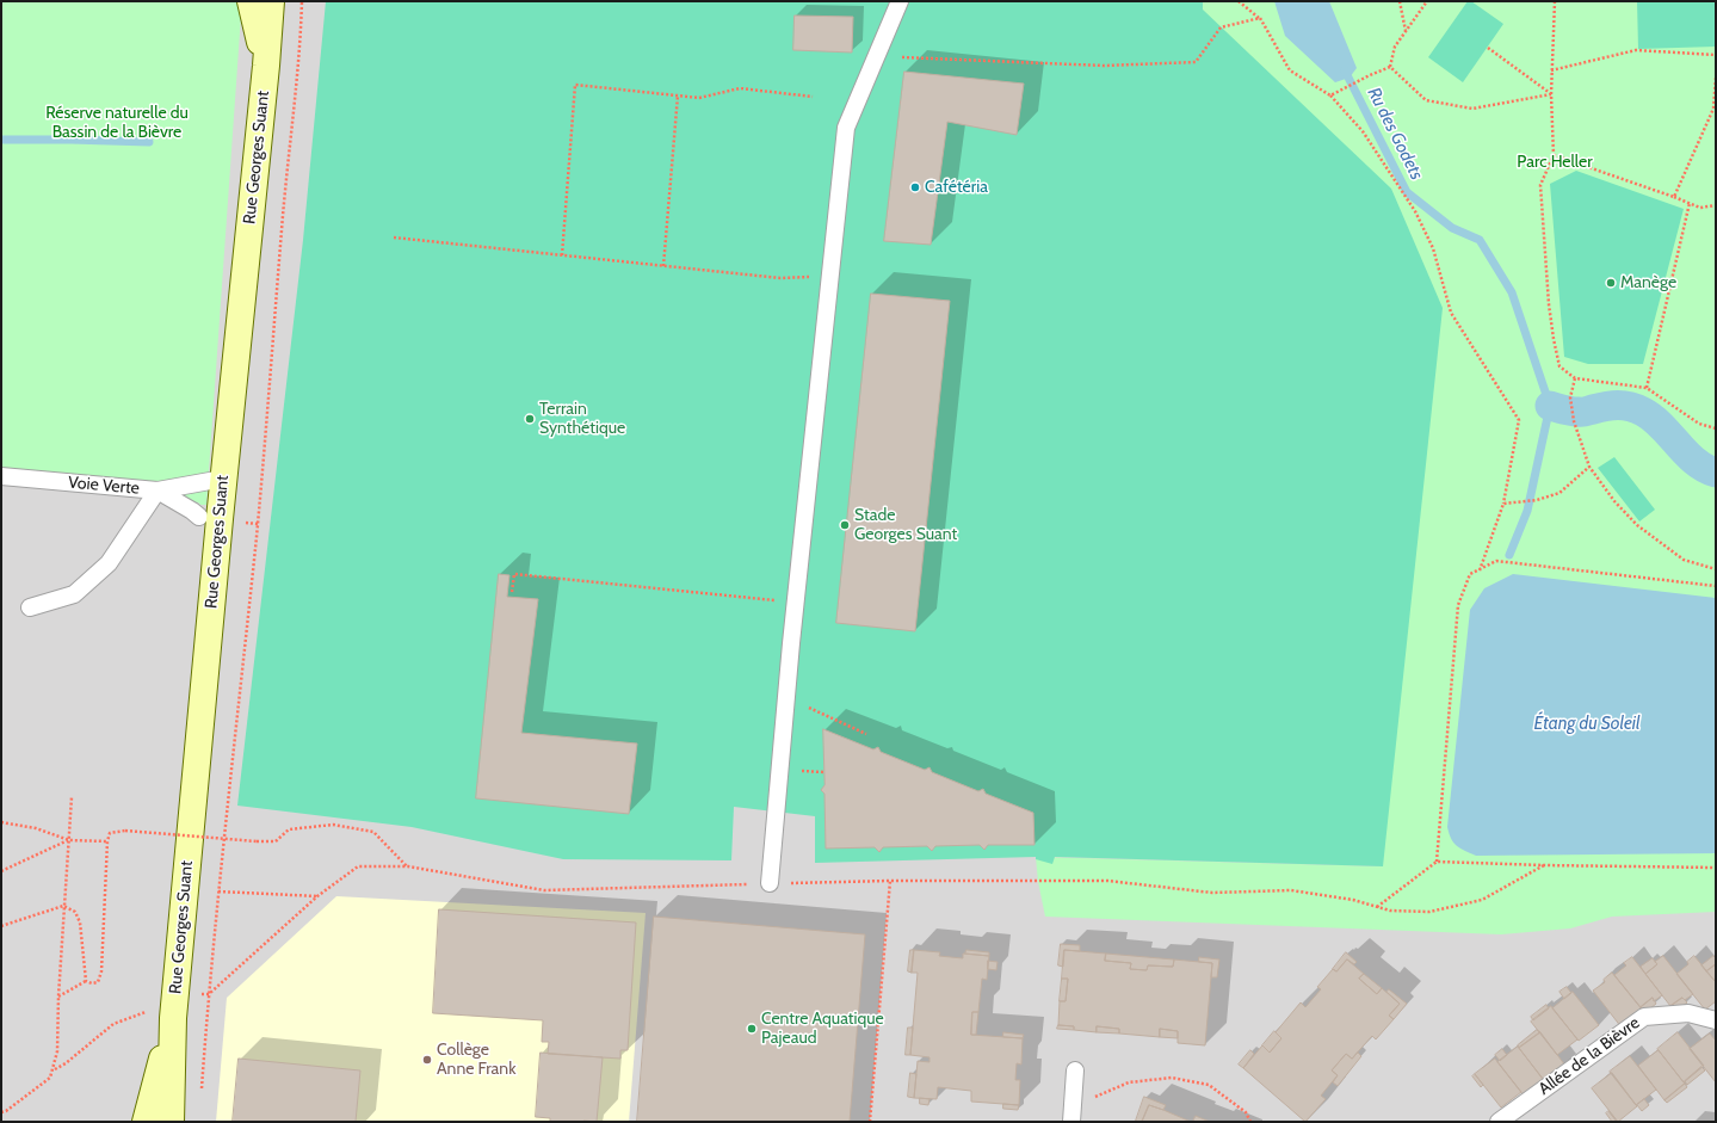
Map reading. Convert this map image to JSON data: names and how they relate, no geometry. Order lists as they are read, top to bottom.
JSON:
{
  "streets": {
    "main road": ["Rue Georges Suant"],
    "lane": ["Voie Verte", "Allée de la Bièvre"]
  },
  "water": ["Ru des Godets", "Étang du Soleil"],
  "parks": ["Réserve naturelle du Bassin de la Bièvre", "Parc Heller"],
  "places": [
    "Cafétéria",
    "Manège",
    "Terrain Synthétique",
    "Stade Georges Suant",
    "Centre Aquatique Pajeaud",
    "Collège Anne Frank"
  ]
}
